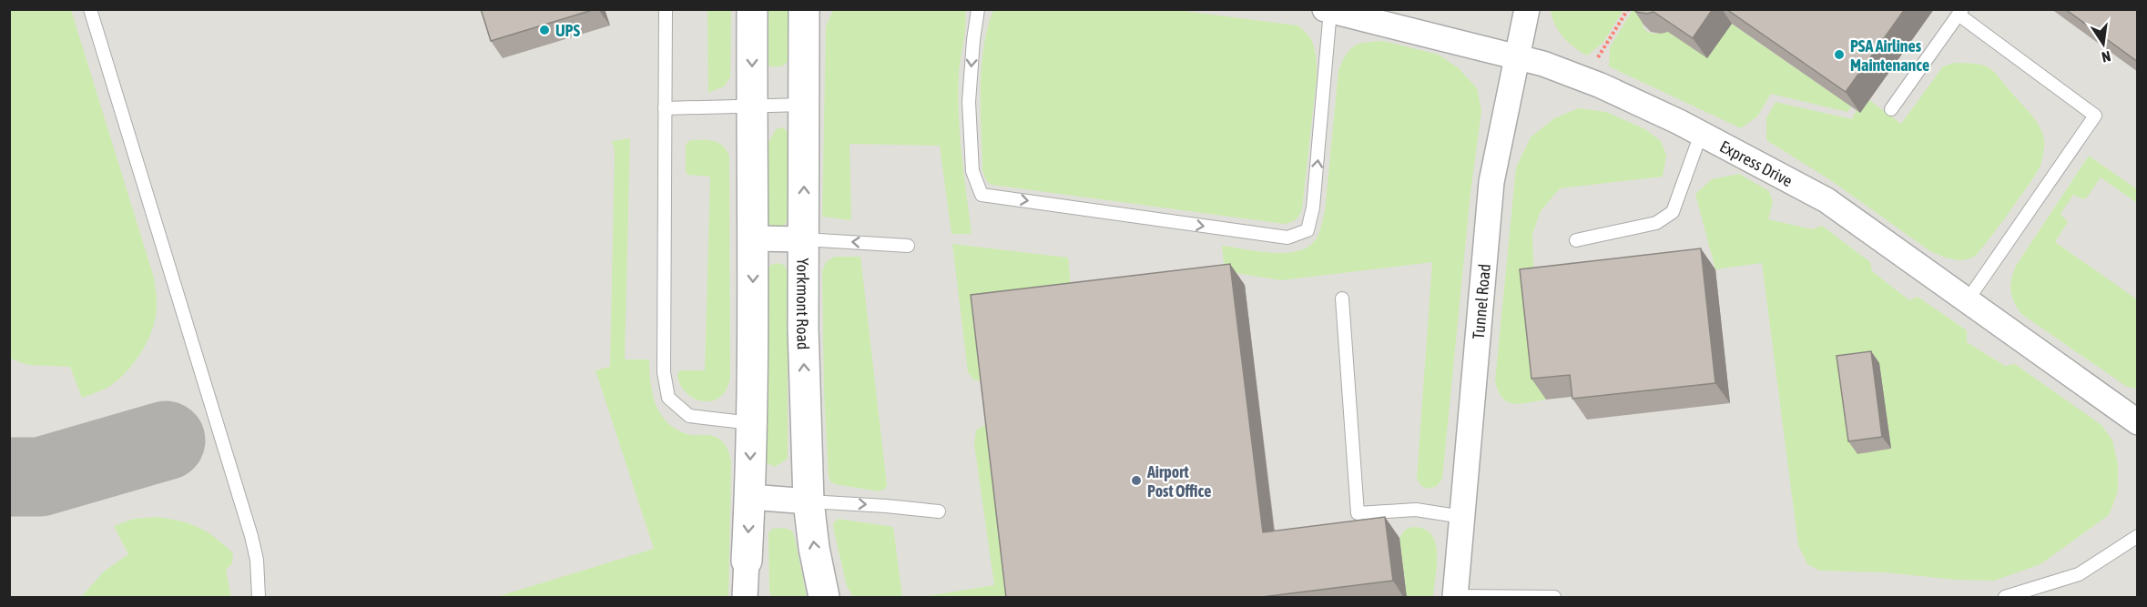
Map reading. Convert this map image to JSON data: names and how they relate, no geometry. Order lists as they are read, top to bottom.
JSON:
{
  "streets": {
    "street": ["Express Drive", "Tunnel Road", "Yorkmont Road"]
  },
  "crossings": [
    ["Express Drive", "Tunnel Road"]
  ],
  "places": ["UPS", "PSA Airlines Maintenance", "Airport Post Office"],
  "north": "bottom"
}
